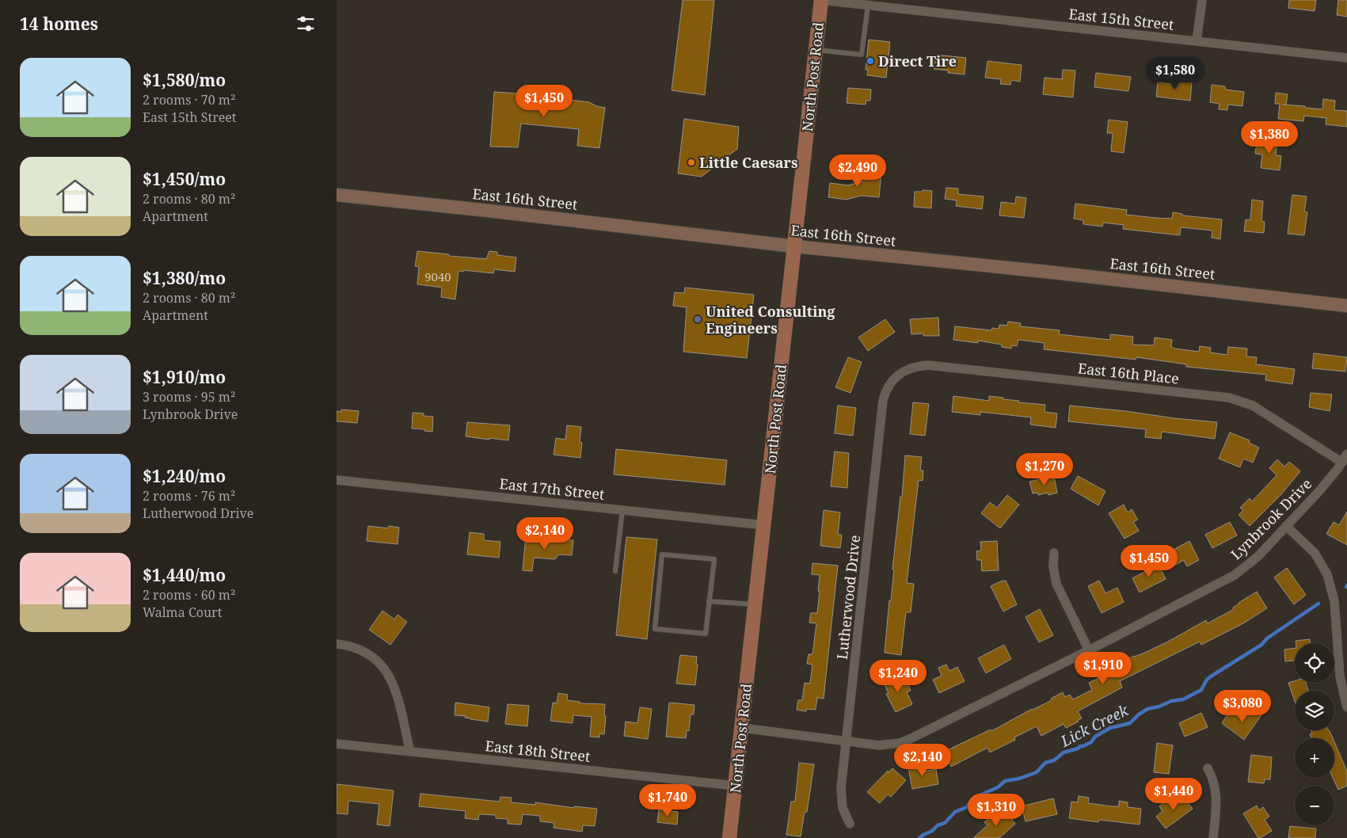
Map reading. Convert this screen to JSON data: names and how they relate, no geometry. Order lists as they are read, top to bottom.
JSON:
{
  "streets": {
    "main road": ["North Post Road"],
    "street": [
      "East 15th Street",
      "East 16th Street",
      "East 16th Place",
      "East 17th Street",
      "Lynbrook Drive",
      "Lutherwood Drive",
      "East 18th Street"
    ]
  },
  "crossings": [
    ["East 15th Street", "North Post Road"],
    ["North Post Road", "East 16th Street"],
    ["North Post Road", "East 17th Street"],
    ["North Post Road", "Lynbrook Drive"],
    ["North Post Road", "East 18th Street"],
    ["East 16th Place", "Lynbrook Drive"],
    ["East 16th Place", "Lutherwood Drive"],
    ["Lynbrook Drive", "Lutherwood Drive"]
  ],
  "water": ["Lick Creek"],
  "places": ["Direct Tire", "Little Caesars", "United Consulting Engineers"],
  "house_numbers": ["9040"],
  "page": {
    "heading": "14 homes",
    "list": [
      {
        "name": "$1,580/mo",
        "note": "2 rooms · 70 m² · East 15th Street"
      },
      {
        "name": "$1,450/mo",
        "note": "2 rooms · 80 m² · Apartment"
      },
      {
        "name": "$1,380/mo",
        "note": "2 rooms · 80 m² · Apartment"
      },
      {
        "name": "$1,910/mo",
        "note": "3 rooms · 95 m² · Lynbrook Drive"
      },
      {
        "name": "$1,240/mo",
        "note": "2 rooms · 76 m² · Lutherwood Drive"
      },
      {
        "name": "$1,440/mo",
        "note": "2 rooms · 60 m² · Walma Court"
      }
    ],
    "price": [
      "$1,580",
      "$1,450",
      "$1,380",
      "$2,490",
      "$1,270",
      "$2,140",
      "$1,450",
      "$1,910",
      "$1,240",
      "$3,080",
      "$2,140",
      "$1,440",
      "$1,740",
      "$1,310"
    ],
    "map_buttons": ["+", "−"]
  }
}
